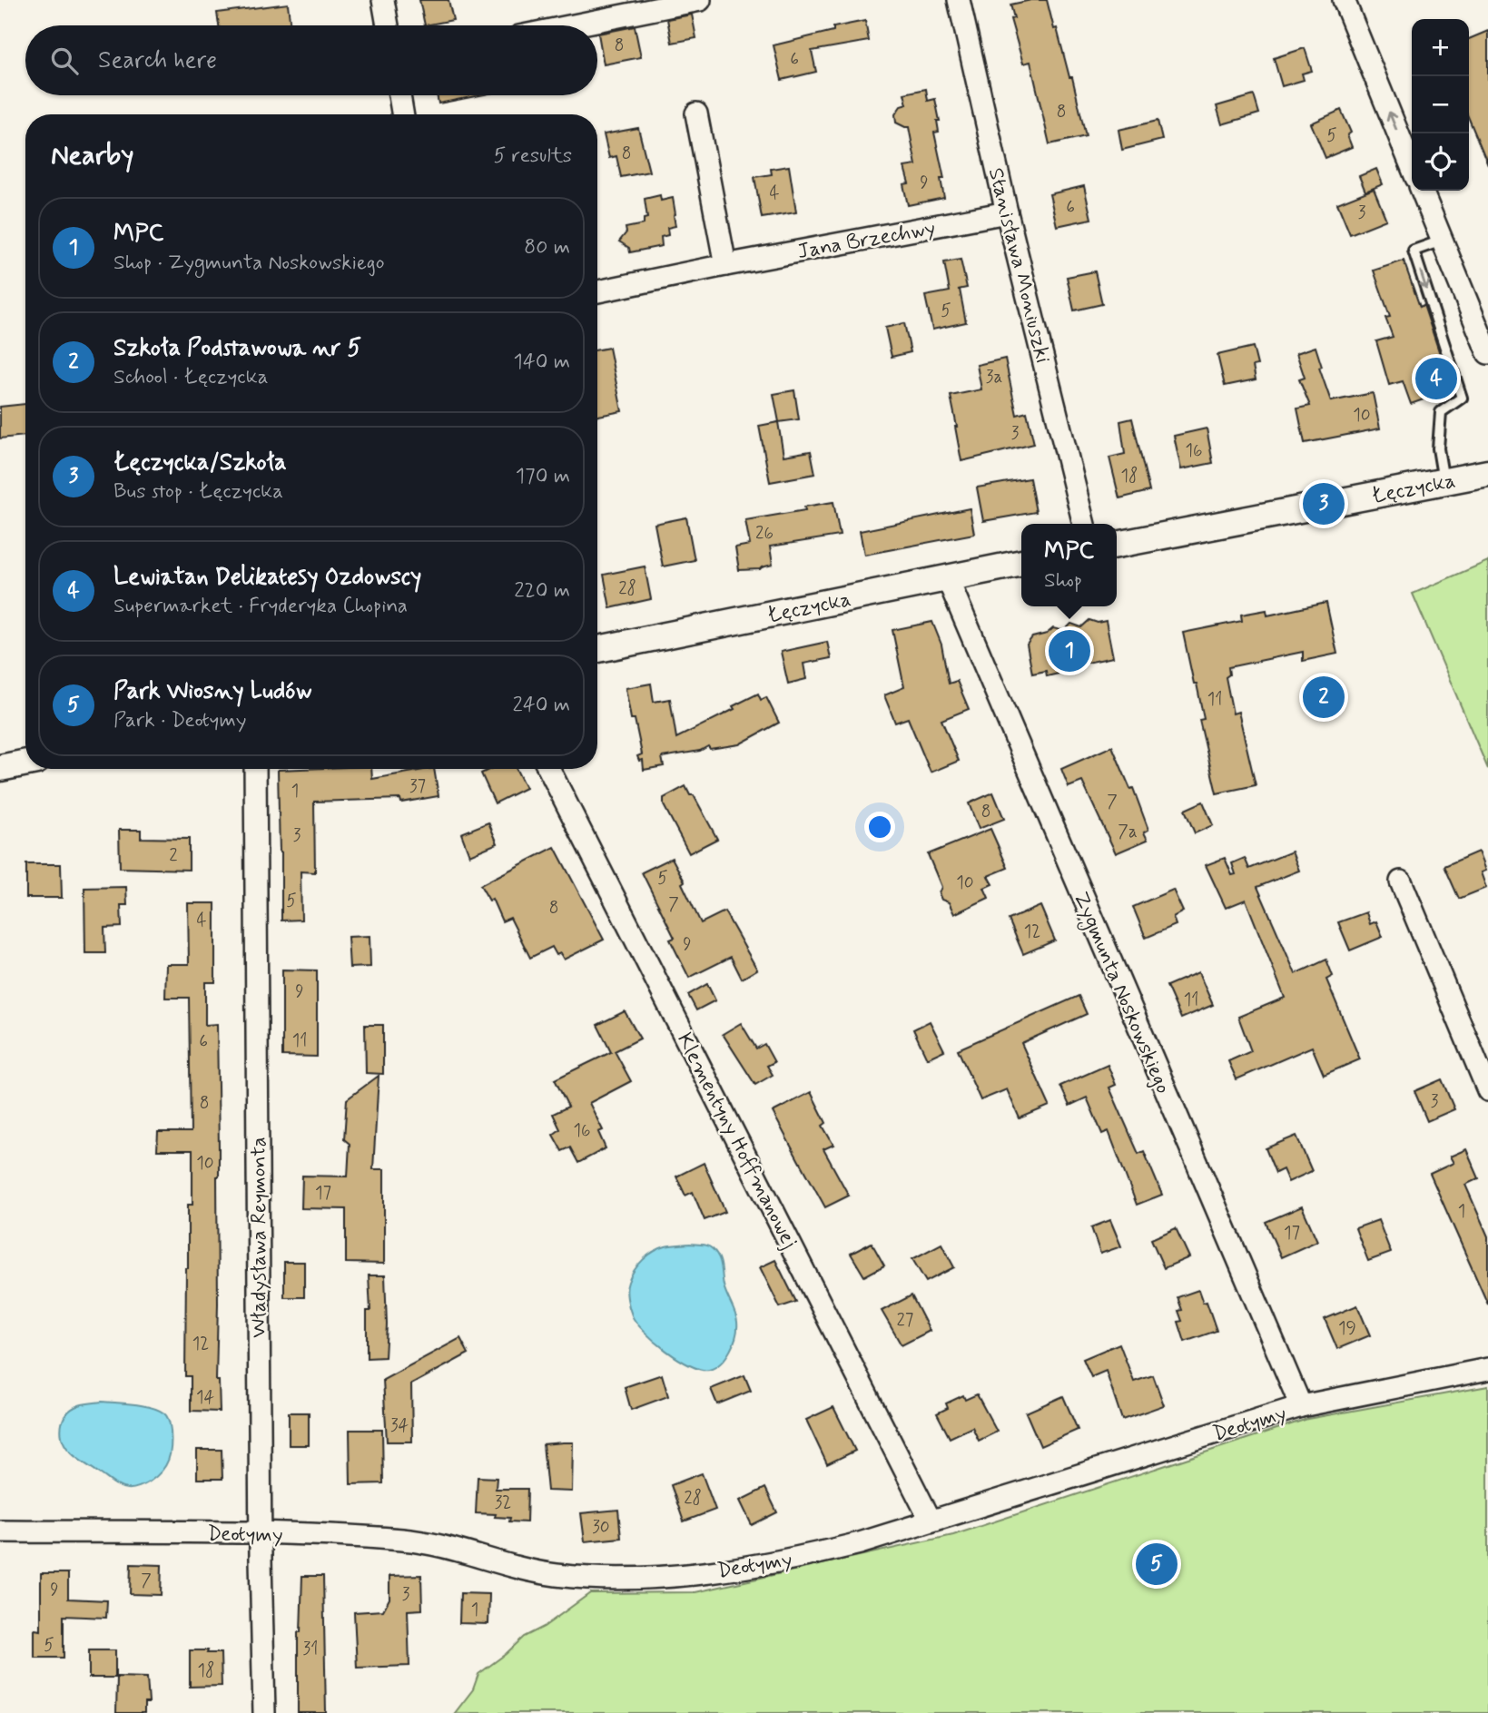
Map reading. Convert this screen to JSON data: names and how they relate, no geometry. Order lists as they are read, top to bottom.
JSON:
{
  "streets": {
    "street": [
      "Jana Brzechwy",
      "Stanisława Moniuszki",
      "Łęczycka",
      "Zygmunta Noskowskiego",
      "Klementyny Hoffmanowej",
      "Władysława Reymonta",
      "Deotymy"
    ]
  },
  "crossings": [
    ["Jana Brzechwy", "Stanisława Moniuszki"],
    ["Łęczycka", "Zygmunta Noskowskiego"],
    ["Zygmunta Noskowskiego", "Deotymy"],
    ["Klementyny Hoffmanowej", "Deotymy"],
    ["Władysława Reymonta", "Deotymy"]
  ],
  "house_numbers": [
    "8",
    "6",
    "8",
    "5",
    "8",
    "9",
    "4",
    "6",
    "3",
    "5",
    "3a",
    "10",
    "3",
    "16",
    "18",
    "26",
    "28",
    "11",
    "37",
    "1",
    "7",
    "8",
    "7a",
    "3",
    "2",
    "5",
    "10",
    "5",
    "7",
    "8",
    "4",
    "12",
    "9",
    "9",
    "11",
    "11",
    "6",
    "3",
    "8",
    "16",
    "10",
    "17",
    "1",
    "17",
    "27",
    "19",
    "12",
    "14",
    "34",
    "28",
    "32",
    "30",
    "7",
    "9",
    "3",
    "1",
    "5",
    "31",
    "18"
  ],
  "page": {
    "map_buttons": ["+", "−"],
    "search": "Search here",
    "heading": ["Nearby", "5 results"],
    "list": [
      {
        "mark": "1",
        "name": "MPC",
        "note": "Shop · Zygmunta Noskowskiego",
        "value": "80 m"
      },
      {
        "mark": "2",
        "name": "Szkoła Podstawowa nr 5",
        "note": "School · Łęczycka",
        "value": "140 m"
      },
      {
        "mark": "3",
        "name": "Łęczycka/Szkoła",
        "note": "Bus stop · Łęczycka",
        "value": "170 m"
      },
      {
        "mark": "4",
        "name": "Lewiatan Delikatesy Ozdowscy",
        "note": "Supermarket · Fryderyka Chopina",
        "value": "220 m"
      },
      {
        "mark": "5",
        "name": "Park Wiosny Ludów",
        "note": "Park · Deotymy",
        "value": "240 m"
      }
    ],
    "pins": [
      "4",
      "3",
      "1",
      "2",
      "5"
    ],
    "popup": ["MPC", "Shop"]
  }
}
